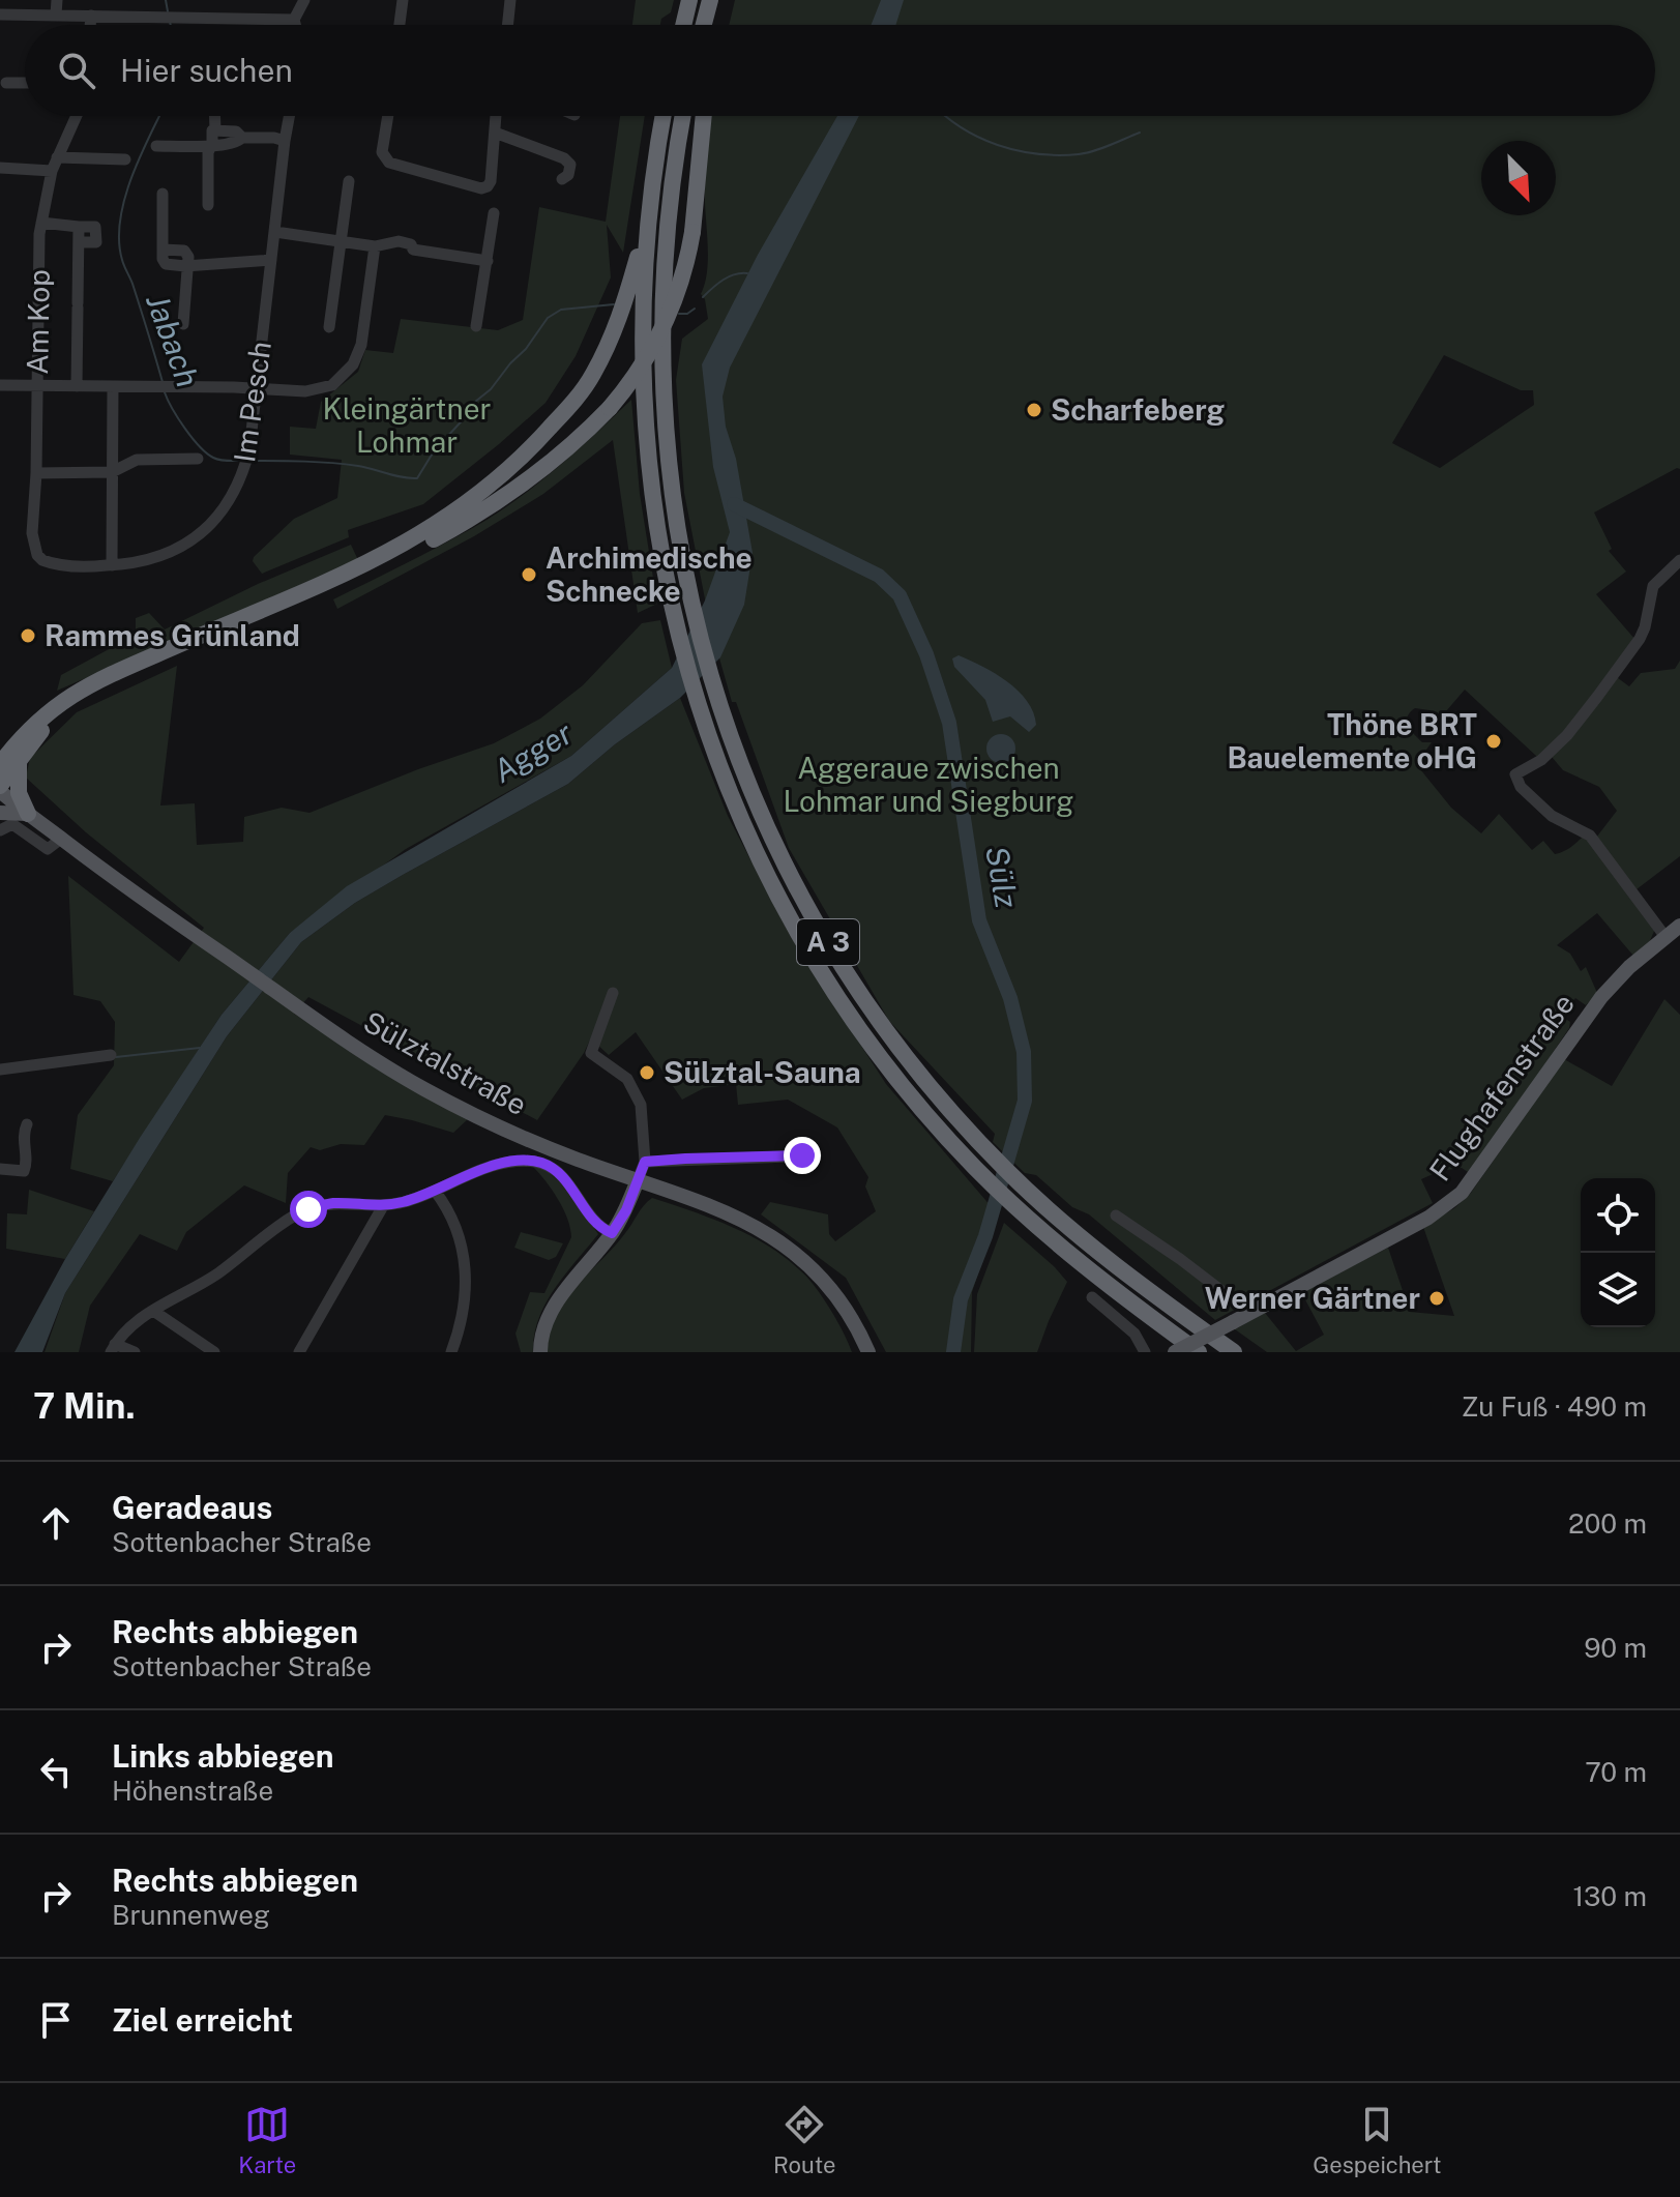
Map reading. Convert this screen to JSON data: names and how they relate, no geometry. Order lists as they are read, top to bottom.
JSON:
{
  "streets": {
    "highway": ["A 3"],
    "main road": ["Sülztalstraße", "Flughafenstraße"],
    "street": ["Am Kop", "Im Pesch"]
  },
  "crossings": [
    ["Am Kop", "Im Pesch"]
  ],
  "water": ["Jabach", "Agger", "Sülz"],
  "parks": ["Kleingärtner Lohmar", "Aggeraue zwischen Lohmar und Siegburg"],
  "places": [
    "Scharfeberg",
    "Archimedische Schnecke",
    "Rammes Grünland",
    "Thöne BRT Bauelemente oHG",
    "Sülztal-Sauna",
    "Werner Gärtner"
  ],
  "north": "bottom right",
  "page": {
    "search": "Hier suchen",
    "heading": ["7 Min.", "Zu Fuß · 490 m"],
    "list": [
      ["Geradeaus", "Sottenbacher Straße", "200 m"],
      ["Rechts abbiegen", "Sottenbacher Straße", "90 m"],
      ["Links abbiegen", "Höhenstraße", "70 m"],
      ["Rechts abbiegen", "Brunnenweg", "130 m"],
      "Ziel erreicht"
    ],
    "nav": ["Karte", "Route", "Gespeichert"]
  }
}
